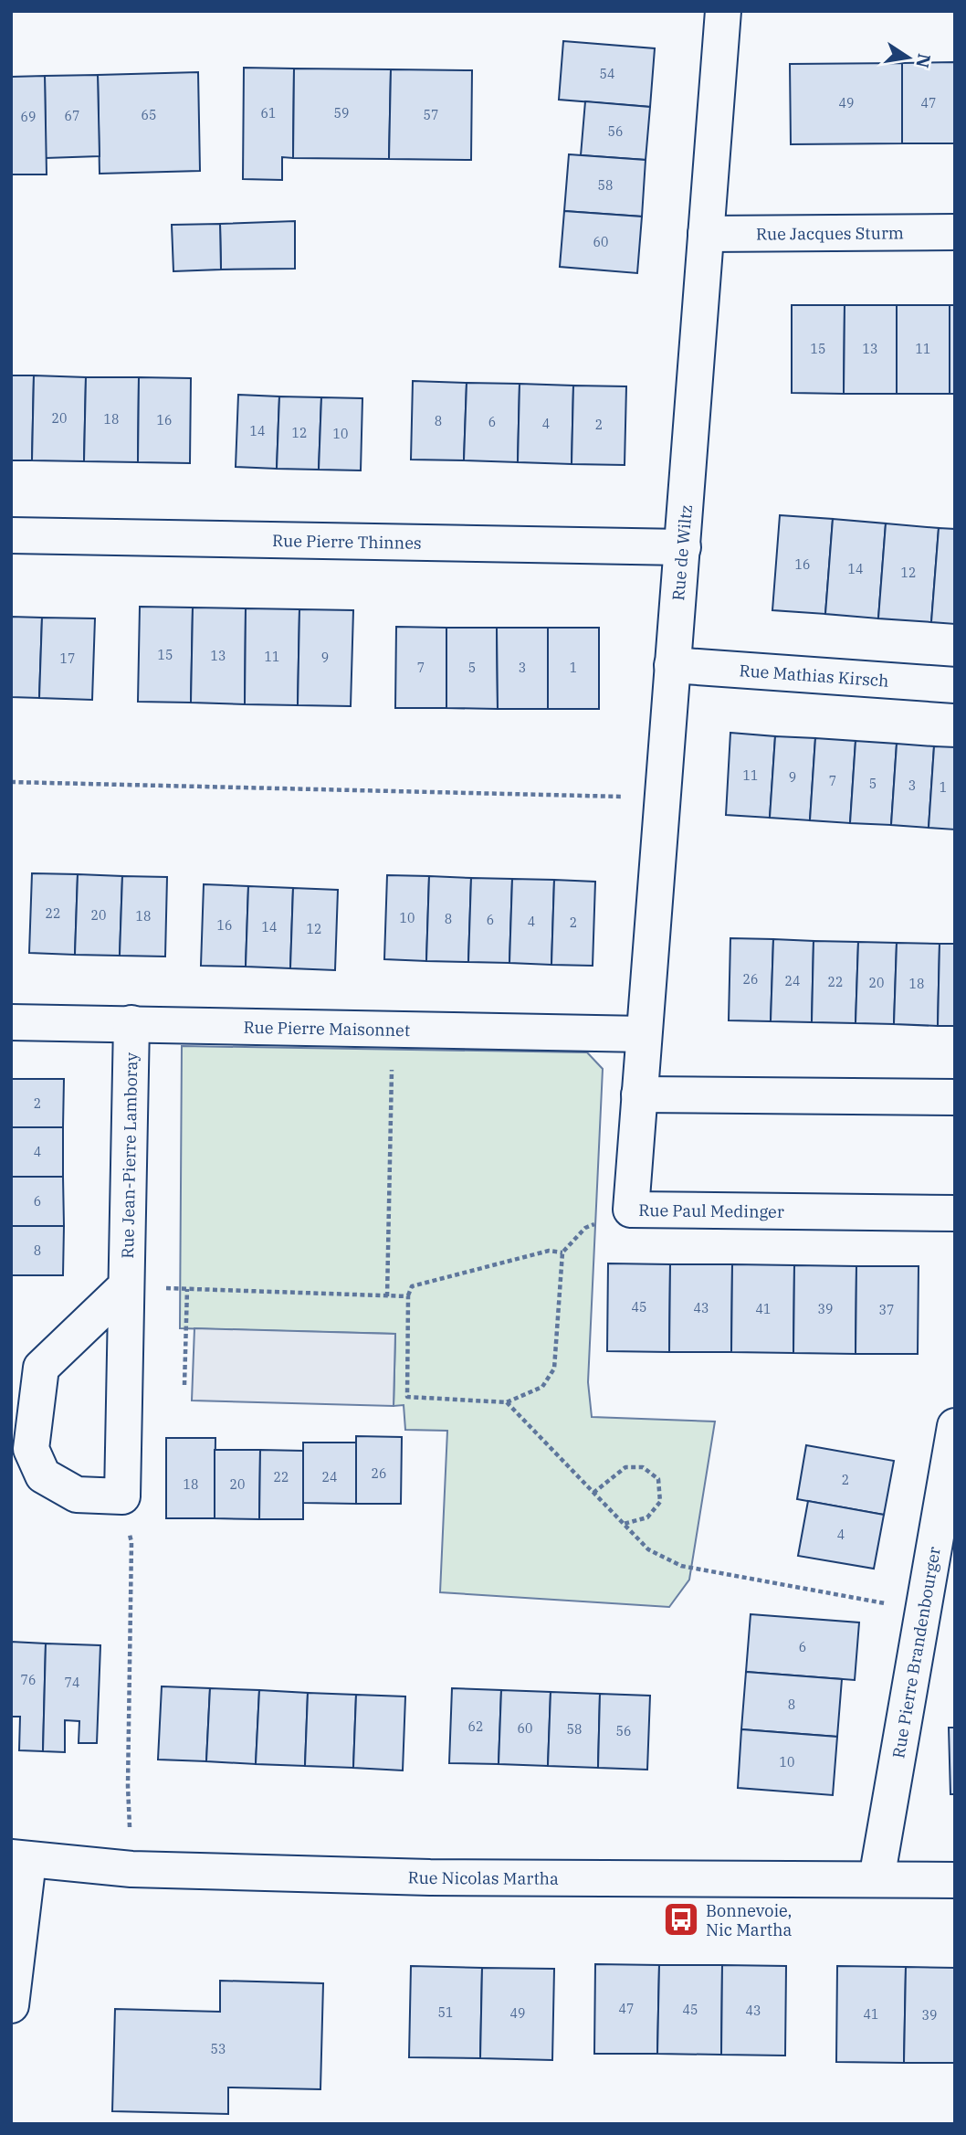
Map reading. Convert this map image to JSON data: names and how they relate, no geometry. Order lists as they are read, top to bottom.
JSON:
{
  "streets": {
    "street": [
      "Rue Jacques Sturm",
      "Rue Pierre Thinnes",
      "Rue de Wiltz",
      "Rue Mathias Kirsch",
      "Rue Pierre Maisonnet",
      "Rue Jean-Pierre Lamboray",
      "Rue Paul Medinger",
      "Rue Pierre Brandenbourger",
      "Rue Nicolas Martha"
    ]
  },
  "crossings": [
    ["Rue Jacques Sturm", "Rue de Wiltz"],
    ["Rue Pierre Thinnes", "Rue de Wiltz"],
    ["Rue de Wiltz", "Rue Mathias Kirsch"],
    ["Rue de Wiltz", "Rue Pierre Maisonnet"],
    ["Rue de Wiltz", "Rue Paul Medinger"],
    ["Rue Pierre Maisonnet", "Rue Jean-Pierre Lamboray"],
    ["Rue Pierre Brandenbourger", "Rue Nicolas Martha"]
  ],
  "places": {
    "bus stop": ["Bonnevoie, Nic Martha"]
  },
  "house_numbers": [
    "54",
    "49",
    "47",
    "61",
    "59",
    "65",
    "57",
    "67",
    "69",
    "56",
    "58",
    "60",
    "15",
    "13",
    "11",
    "20",
    "18",
    "16",
    "8",
    "6",
    "4",
    "2",
    "14",
    "12",
    "10",
    "16",
    "14",
    "12",
    "15",
    "13",
    "11",
    "9",
    "17",
    "7",
    "5",
    "3",
    "1",
    "11",
    "9",
    "7",
    "5",
    "3",
    "1",
    "22",
    "20",
    "18",
    "10",
    "8",
    "6",
    "4",
    "2",
    "16",
    "14",
    "12",
    "26",
    "24",
    "22",
    "20",
    "18",
    "2",
    "4",
    "6",
    "8",
    "45",
    "43",
    "41",
    "39",
    "37",
    "26",
    "22",
    "24",
    "2",
    "18",
    "20",
    "4",
    "6",
    "76",
    "74",
    "8",
    "62",
    "60",
    "58",
    "56",
    "10",
    "47",
    "45",
    "43",
    "51",
    "49",
    "41",
    "39",
    "53"
  ],
  "north": "right"
}
